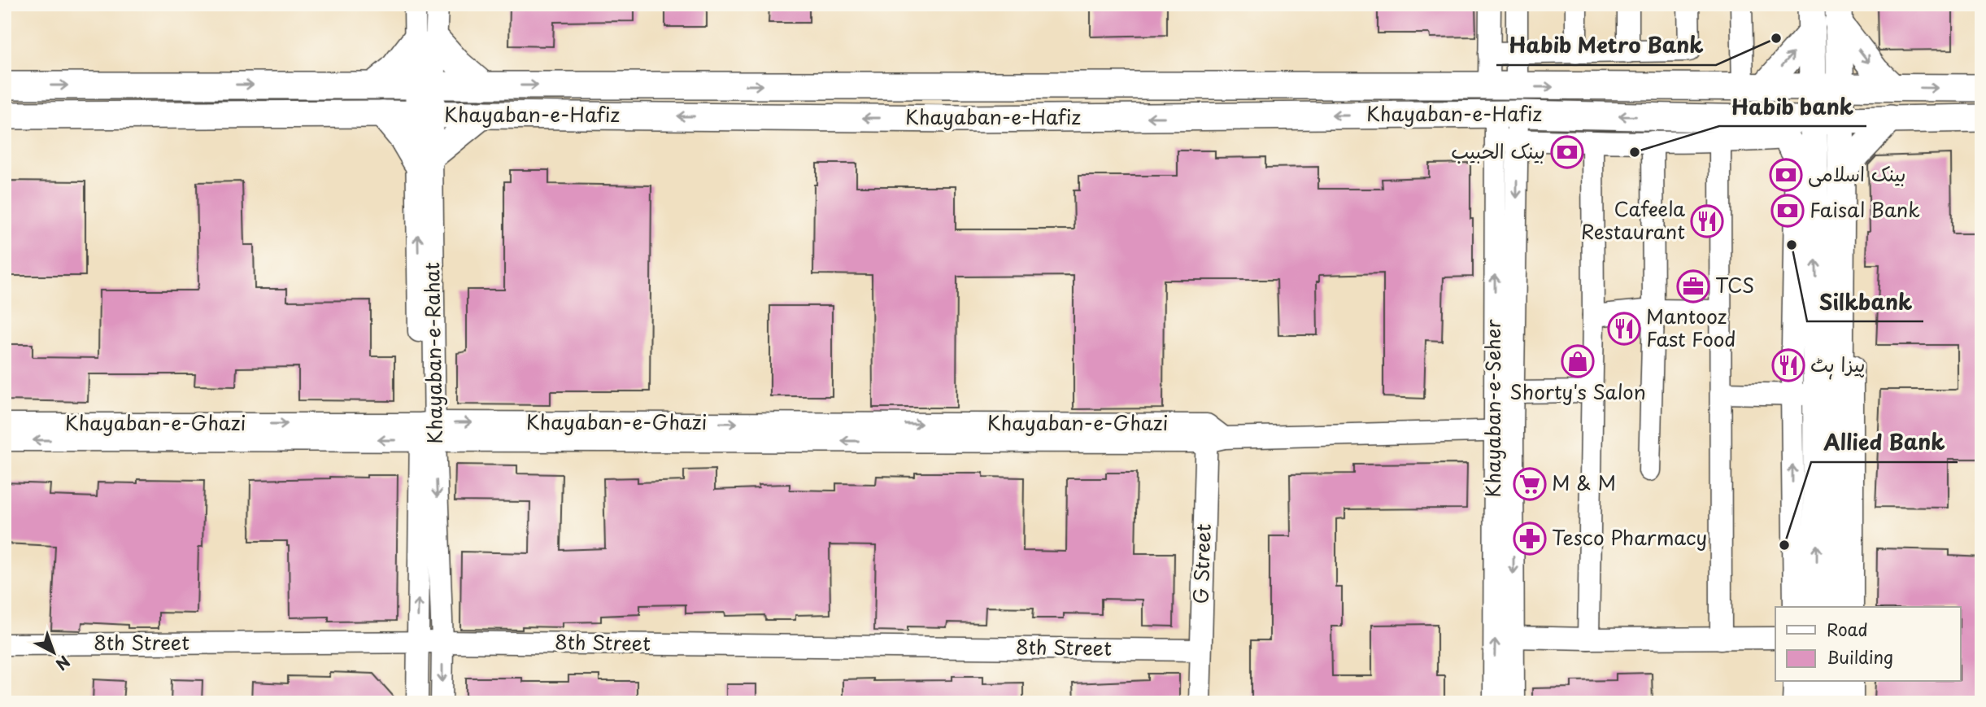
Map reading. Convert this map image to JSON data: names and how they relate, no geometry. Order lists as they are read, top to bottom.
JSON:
{
  "streets": {
    "main road": ["Khayaban-e-Hafiz"],
    "street": [
      "Khayaban-e-Rahat",
      "Khayaban-e-Seher",
      "Khayaban-e-Ghazi",
      "G Street",
      "8th Street"
    ]
  },
  "crossings": [
    ["Khayaban-e-Hafiz", "Khayaban-e-Rahat"],
    ["Khayaban-e-Hafiz", "Khayaban-e-Seher"],
    ["Khayaban-e-Rahat", "Khayaban-e-Ghazi"],
    ["Khayaban-e-Rahat", "8th Street"],
    ["Khayaban-e-Seher", "Khayaban-e-Ghazi"],
    ["Khayaban-e-Ghazi", "G Street"],
    ["G Street", "8th Street"]
  ],
  "places": {
    "other": [
      "Habib Metro Bank",
      "Habib bank",
      "Silkbank",
      "Allied Bank"
    ],
    "bank": ["بينک الحبيب", "بینک اسلامی", "Faisal Bank"],
    "restaurant": ["Cafeela Restaurant", "Mantooz Fast Food", "پیزا ہٹ"],
    "office": ["TCS"],
    "shop": ["Shorty's Salon"],
    "supermarket": ["M & M"],
    "pharmacy": ["Tesco Pharmacy"]
  },
  "legend": ["Road", "Building"],
  "north": "bottom right"
}
